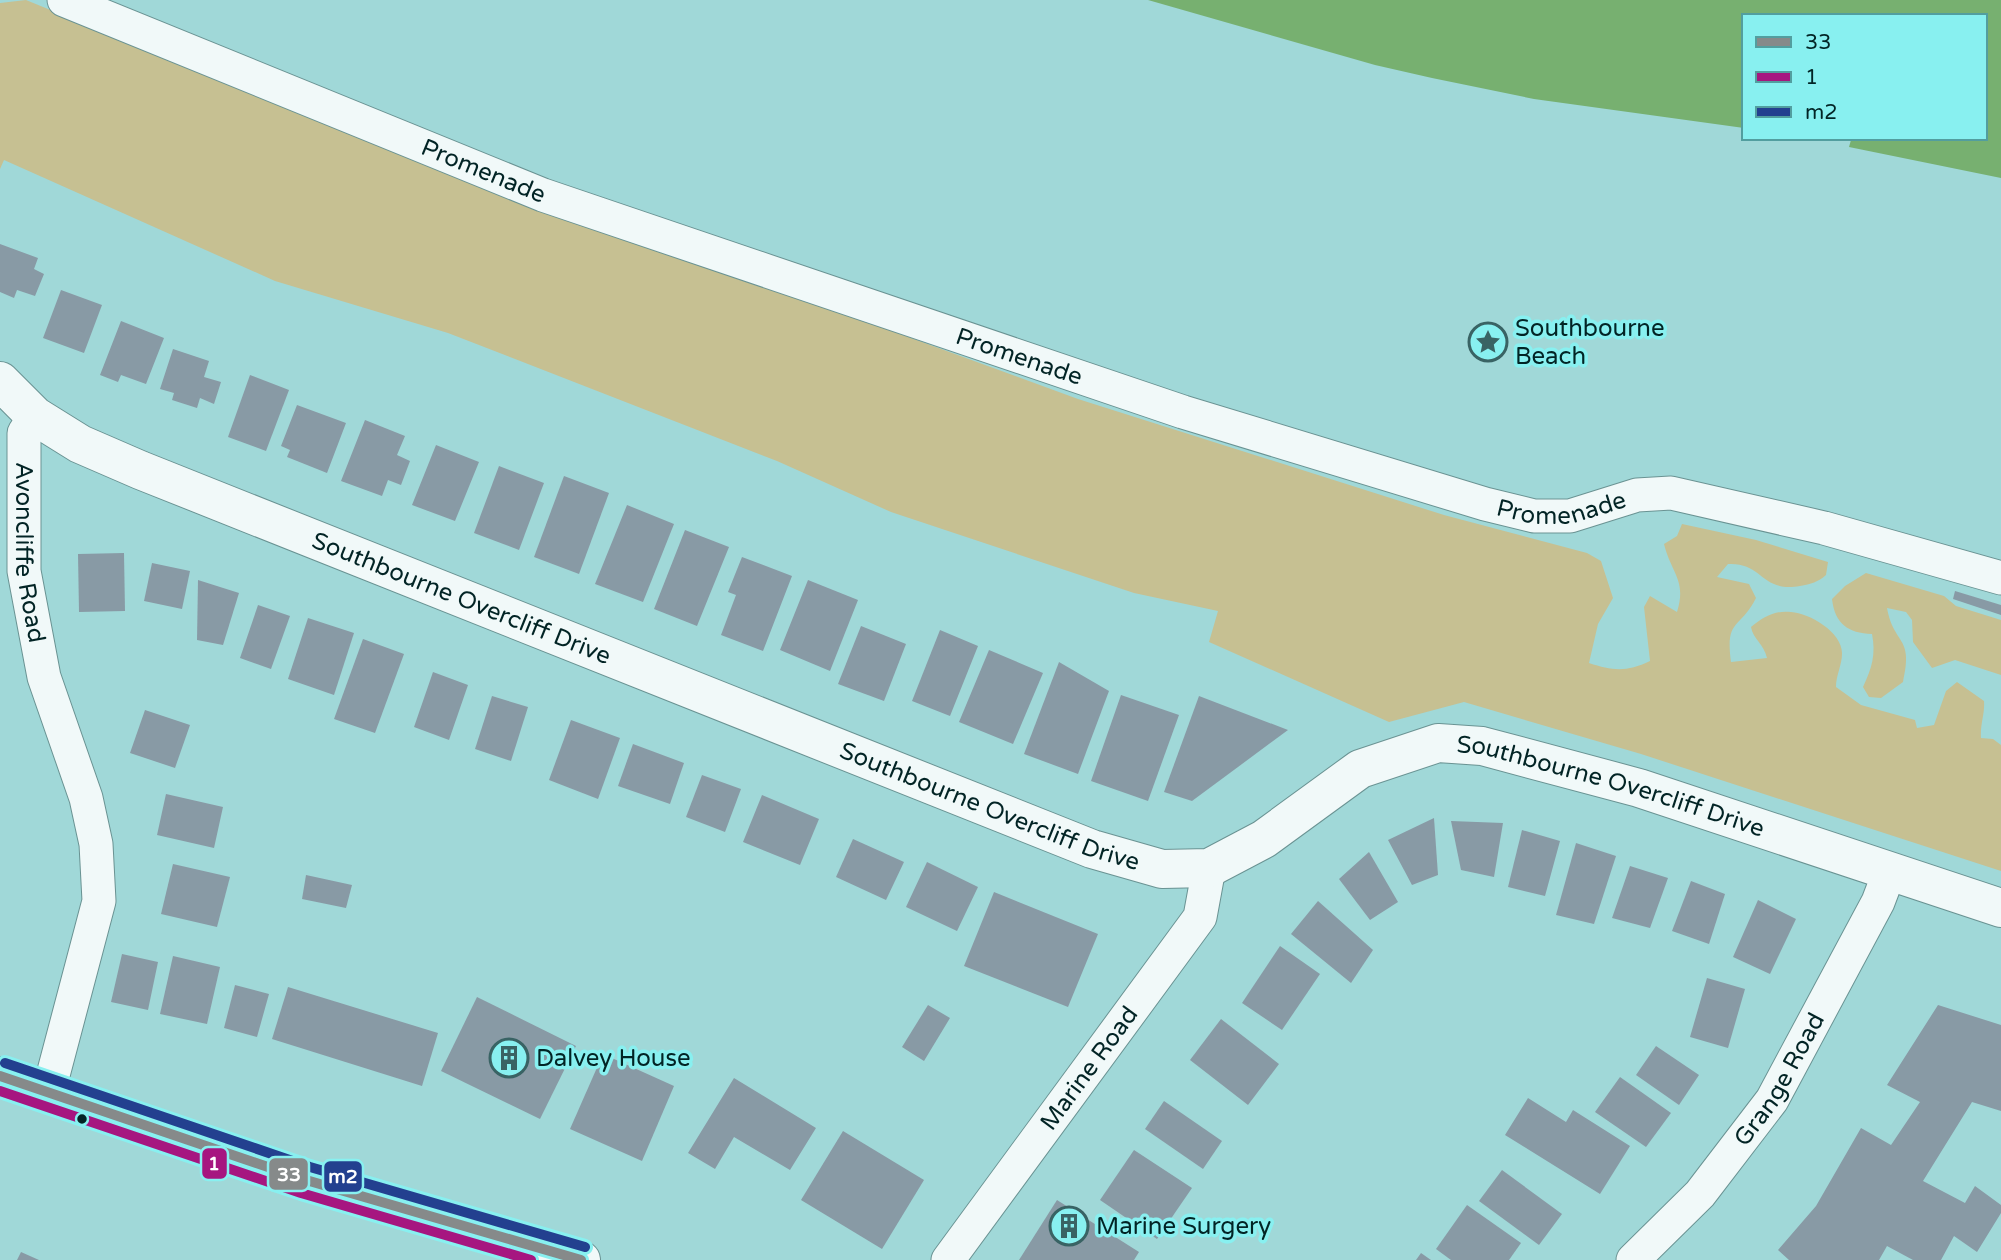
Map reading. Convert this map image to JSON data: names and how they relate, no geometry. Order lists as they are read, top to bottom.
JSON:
{
  "streets": {
    "street": [
      "Promenade",
      "Avoncliffe Road",
      "Southbourne Overcliff Drive",
      "Marine Road",
      "Grange Road"
    ]
  },
  "crossings": [
    ["Avoncliffe Road", "Southbourne Overcliff Drive"],
    ["Southbourne Overcliff Drive", "Marine Road"],
    ["Southbourne Overcliff Drive", "Grange Road"]
  ],
  "places": {
    "place": ["Southbourne Beach"],
    "building": ["Dalvey House", "Marine Surgery"]
  },
  "lines": ["transit line m2", "transit line 33", "transit line 1"],
  "legend": ["33", "1", "m2"]
}
